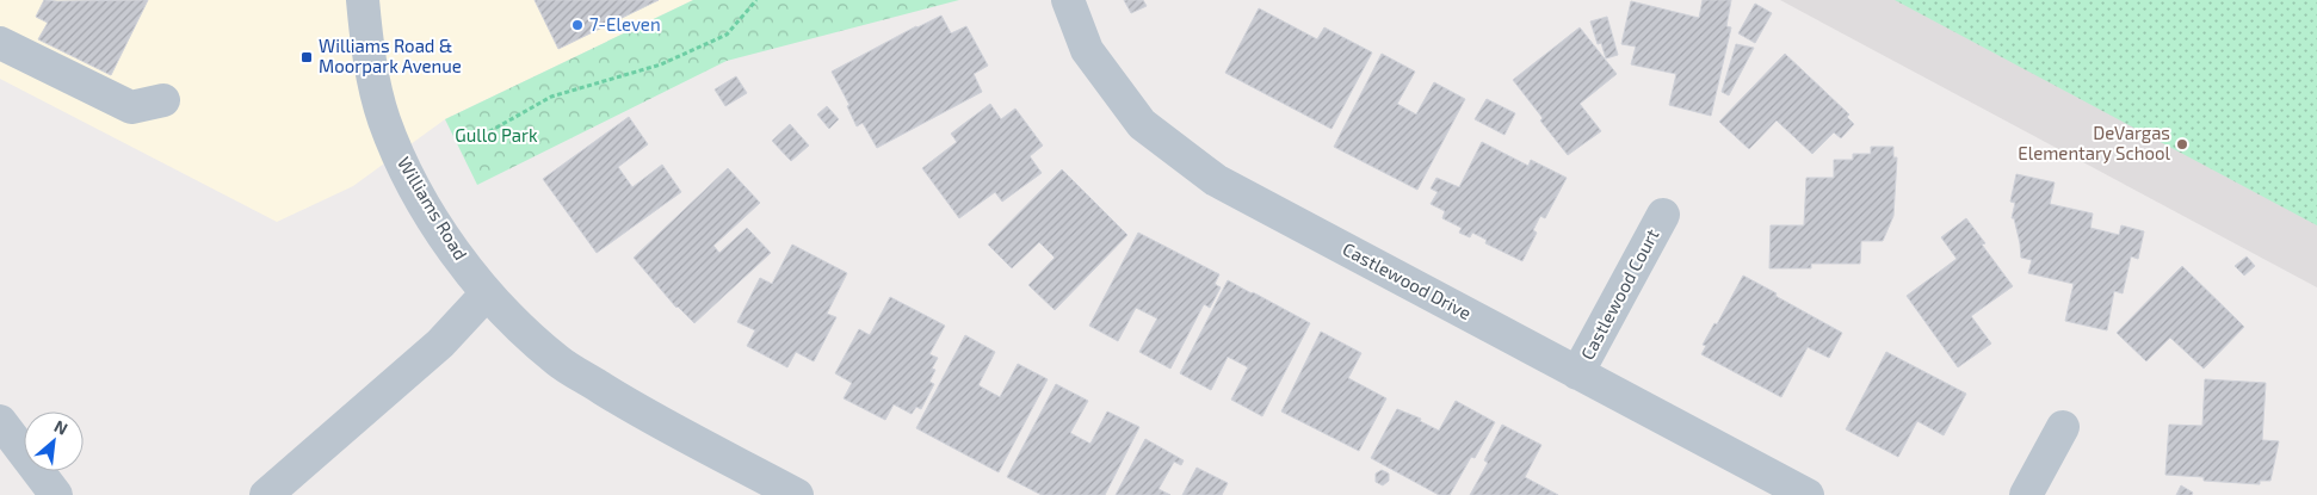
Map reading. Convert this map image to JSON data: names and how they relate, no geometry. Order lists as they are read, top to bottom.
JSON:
{
  "streets": {
    "street": ["Williams Road", "Castlewood Drive", "Castlewood Court"]
  },
  "crossings": [
    ["Castlewood Drive", "Castlewood Court"]
  ],
  "parks": ["Gullo Park"],
  "places": {
    "other": ["7-Eleven", "DeVargas Elementary School"],
    "transit": ["Williams Road & Moorpark Avenue"]
  },
  "north": "top right"
}
